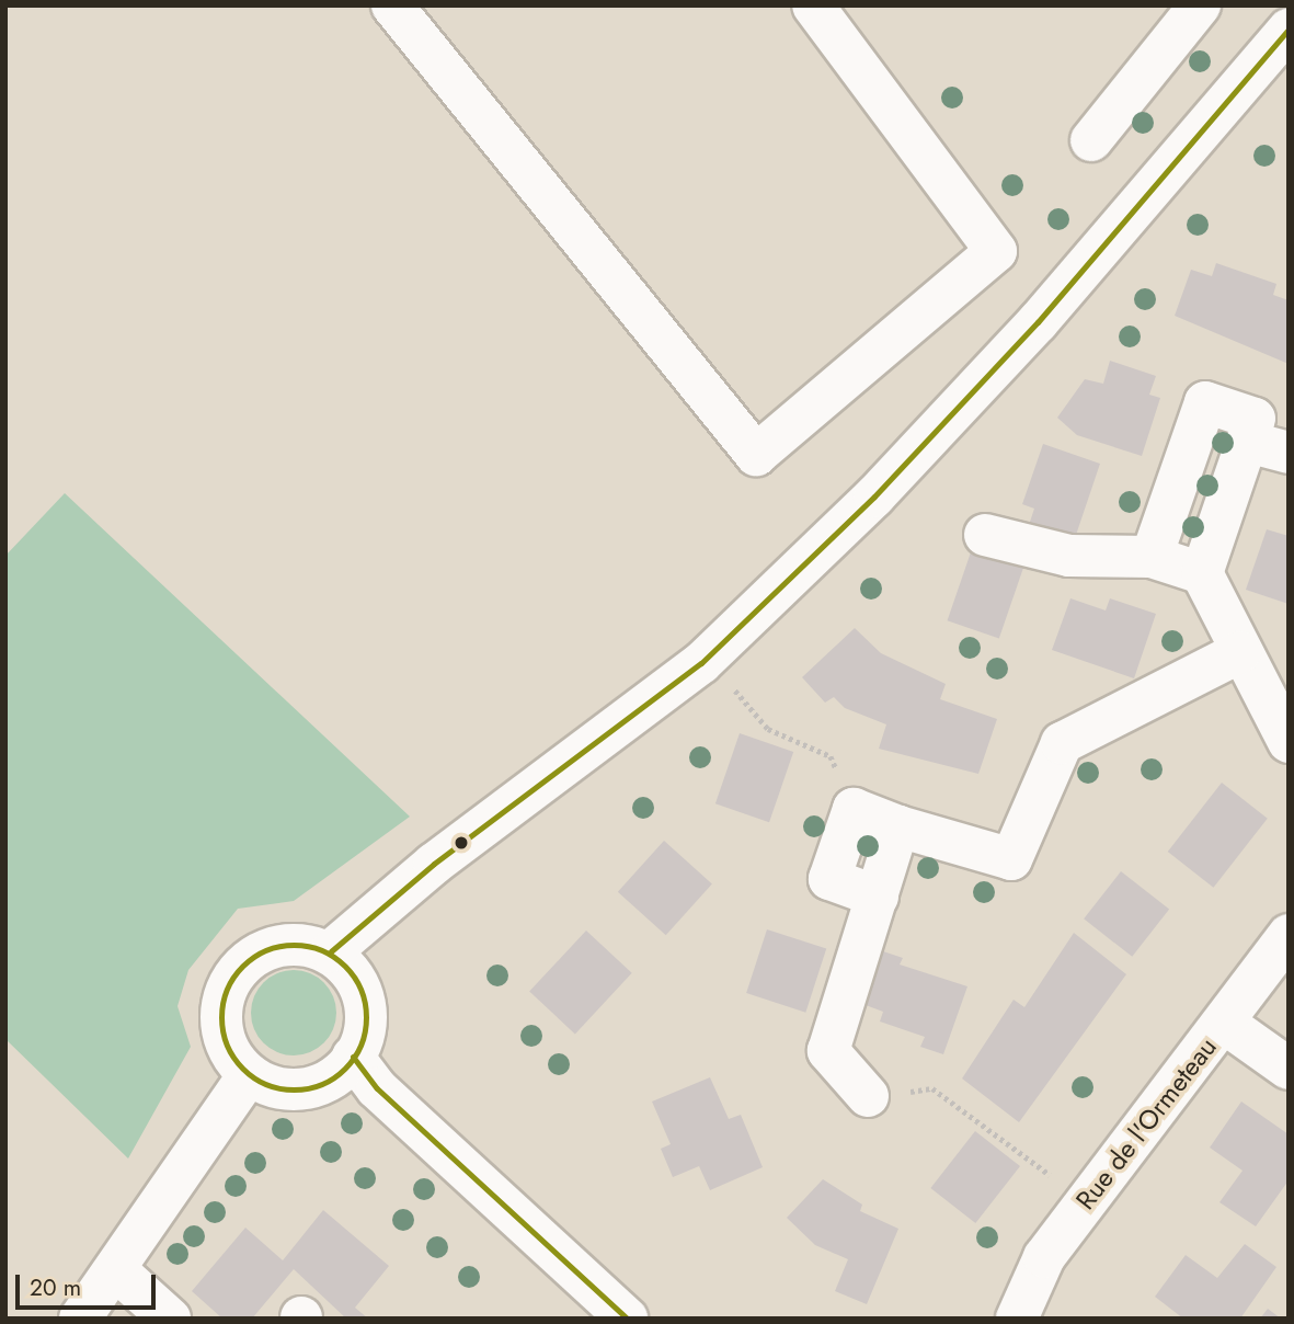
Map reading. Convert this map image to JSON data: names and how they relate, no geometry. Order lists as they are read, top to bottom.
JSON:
{
  "streets": {
    "street": ["Rue de l'Ormeteau"]
  },
  "scale_bar": "20 m"
}
